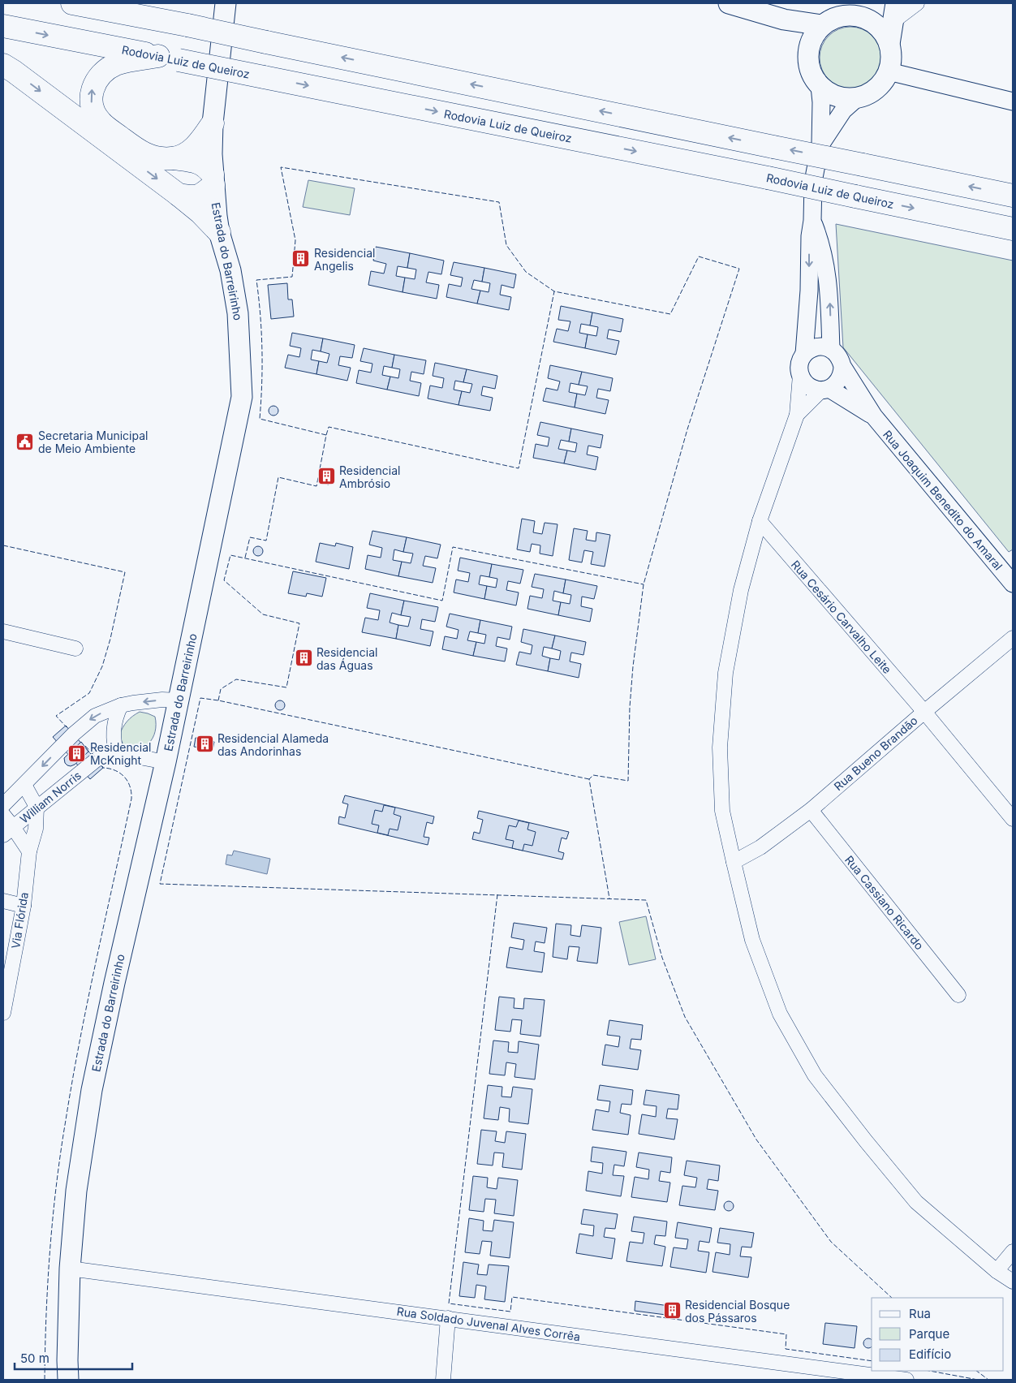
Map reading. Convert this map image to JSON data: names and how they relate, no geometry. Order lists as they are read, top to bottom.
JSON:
{
  "streets": {
    "highway": ["Rodovia Luiz de Queiroz"],
    "main road": ["Estrada do Barreirinho"],
    "street": [
      "Rua Joaquim Benedito do Amaral",
      "Rua Cesário Carvalho Leite",
      "Rua Bueno Brandão",
      "William Norris",
      "Rua Cassiano Ricardo",
      "Via Flórida",
      "Rua Soldado Juvenal Alves Corrêa"
    ]
  },
  "crossings": [
    ["Estrada do Barreirinho", "William Norris"],
    ["Estrada do Barreirinho", "Rua Soldado Juvenal Alves Corrêa"],
    ["Rua Cesário Carvalho Leite", "Rua Bueno Brandão"],
    ["Rua Bueno Brandão", "Rua Cassiano Ricardo"],
    ["William Norris", "Via Flórida"]
  ],
  "places": {
    "building": [
      "Residencial Angelis",
      "Residencial Ambrósio",
      "Residencial das Águas",
      "Residencial Alameda das Andorinhas",
      "Residencial McKnight",
      "Residencial Bosque dos Pássaros"
    ],
    "public building": ["Secretaria Municipal de Meio Ambiente"]
  },
  "legend": ["Rua", "Parque", "Edifício"],
  "scale_bar": "50 m"
}
